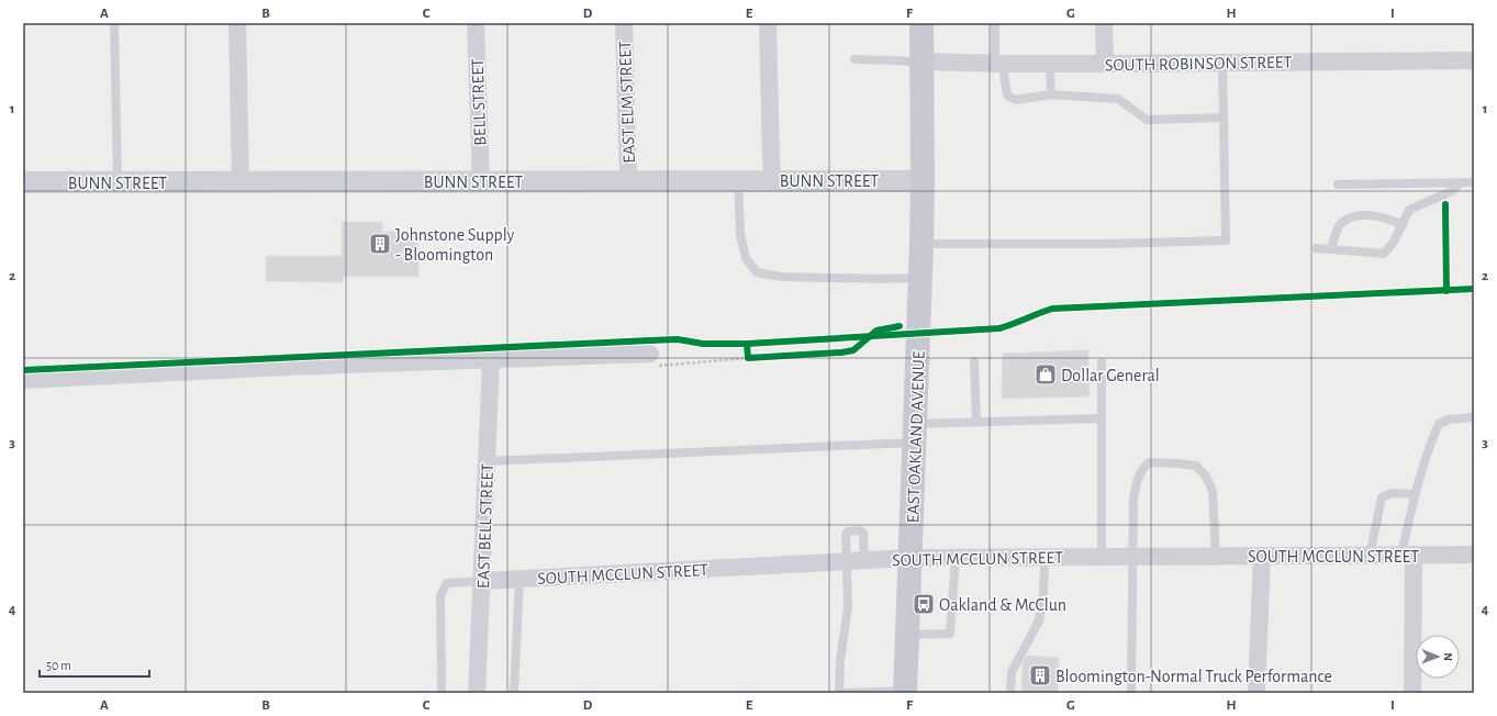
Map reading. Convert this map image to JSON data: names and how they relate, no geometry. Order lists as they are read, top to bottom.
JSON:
{
  "streets": {
    "main road": ["EAST OAKLAND AVENUE"],
    "street": [
      "SOUTH ROBINSON STREET",
      "BELL STREET",
      "EAST ELM STREET",
      "BUNN STREET",
      "EAST BELL STREET",
      "SOUTH MCCLUN STREET"
    ]
  },
  "crossings": [
    ["SOUTH ROBINSON STREET", "EAST OAKLAND AVENUE"],
    ["BELL STREET", "BUNN STREET"],
    ["EAST ELM STREET", "BUNN STREET"],
    ["BUNN STREET", "EAST OAKLAND AVENUE"],
    ["EAST OAKLAND AVENUE", "SOUTH MCCLUN STREET"],
    ["EAST BELL STREET", "SOUTH MCCLUN STREET"]
  ],
  "places": {
    "building": ["Johnstone Supply - Bloomington", "Bloomington-Normal Truck Performance"],
    "shop": ["Dollar General"],
    "bus stop": ["Oakland & McClun"]
  },
  "scale_bar": "50 m",
  "north": "right",
  "grid": {
    "columns": [
      "A",
      "B",
      "C",
      "D",
      "E",
      "F",
      "G",
      "H",
      "I"
    ],
    "rows": [
      "1",
      "2",
      "3",
      "4"
    ]
  }
}
